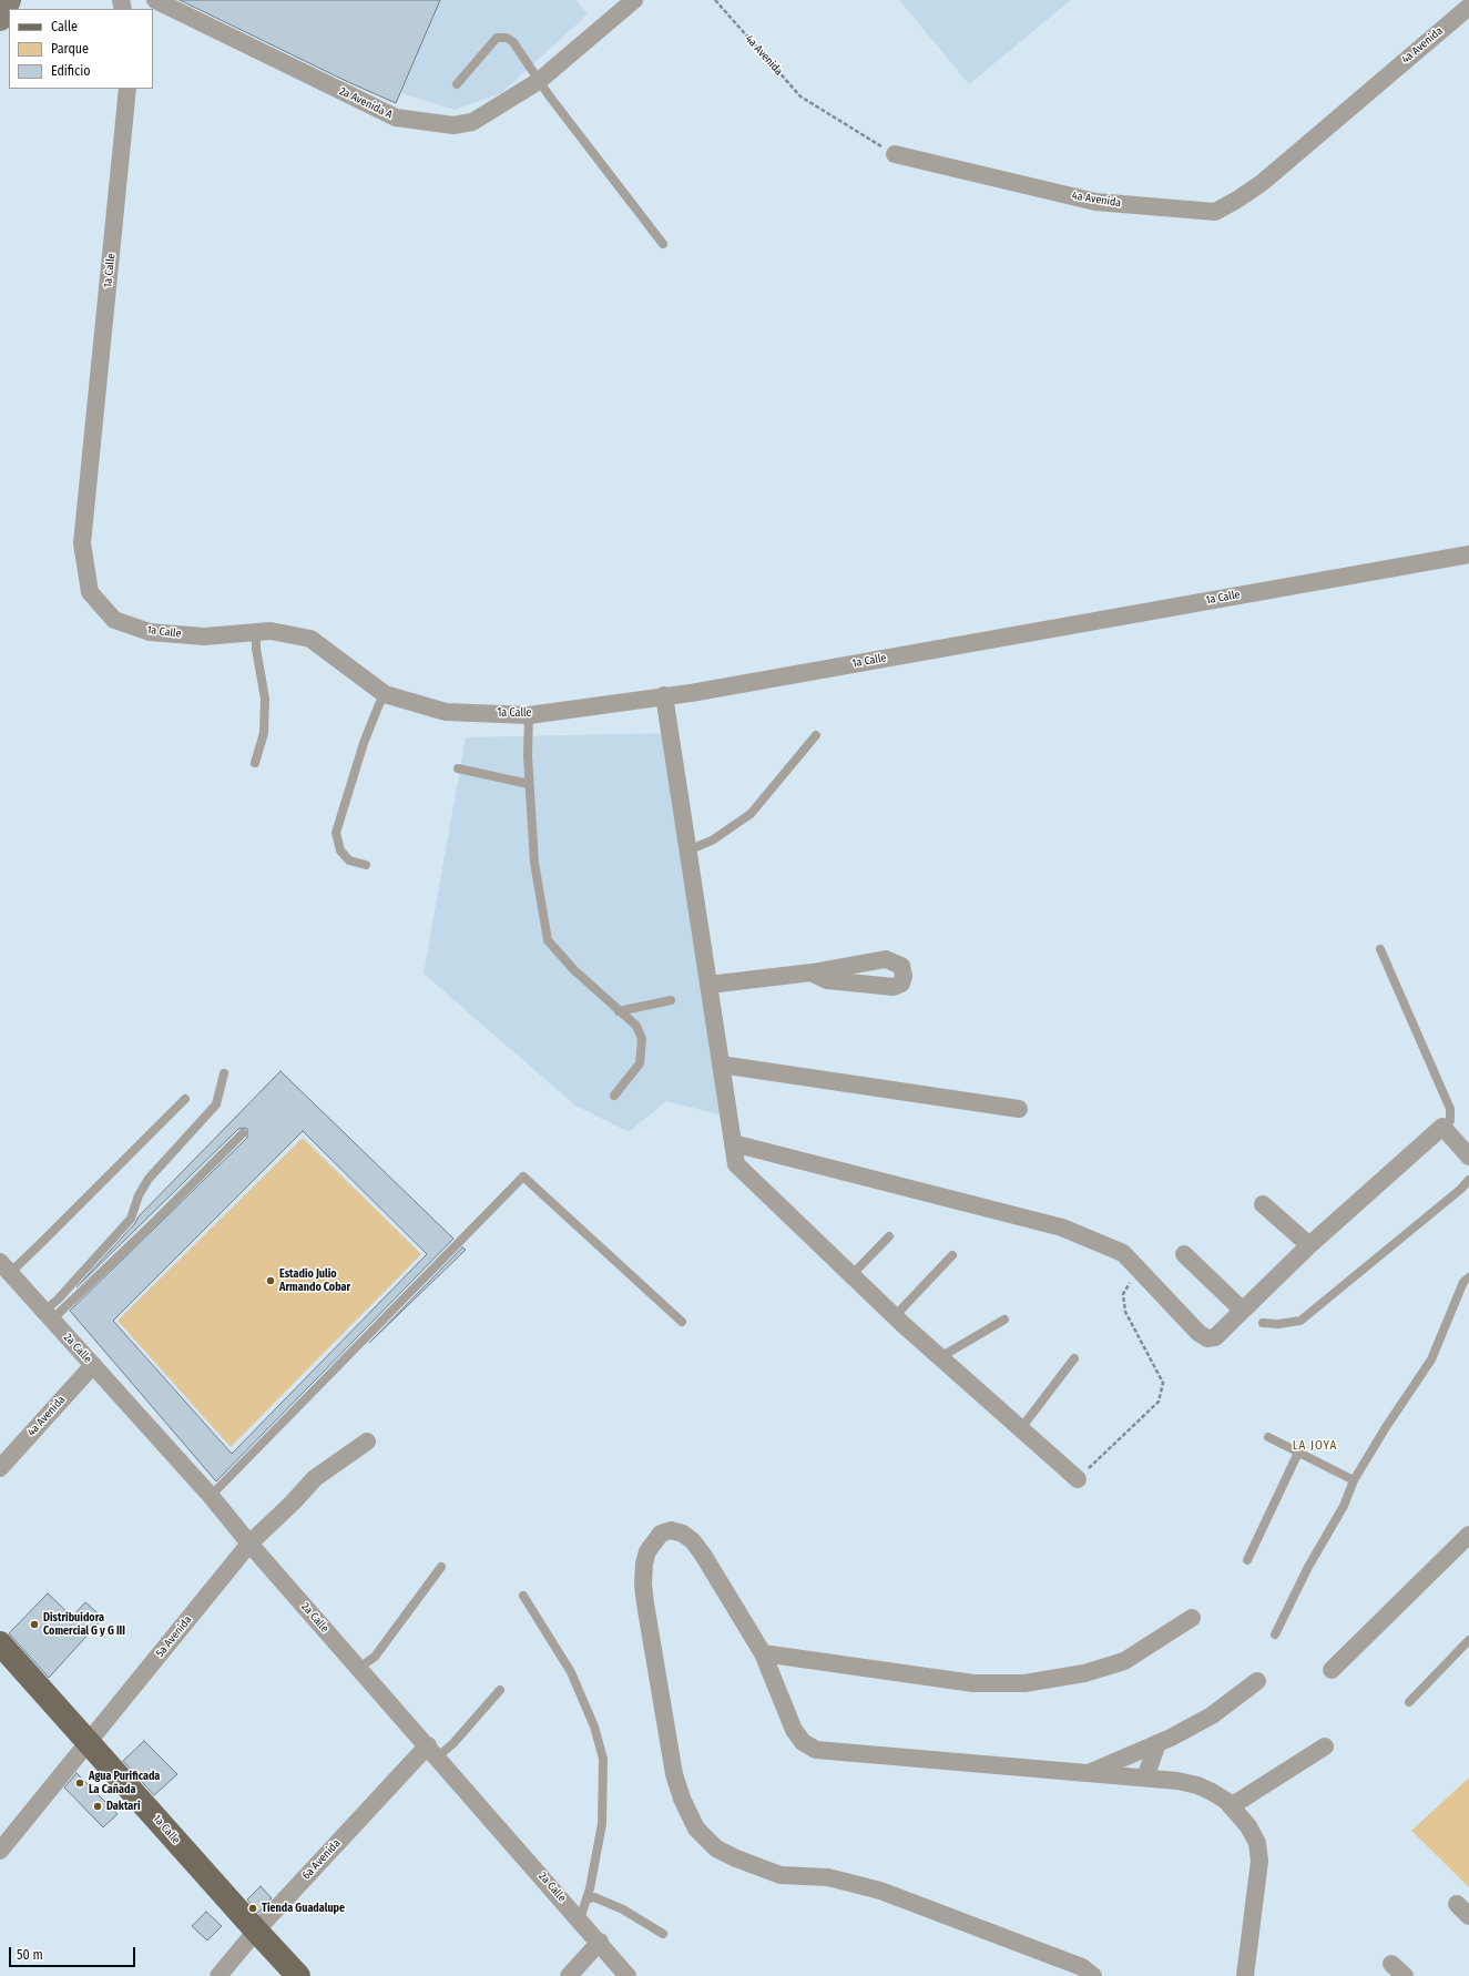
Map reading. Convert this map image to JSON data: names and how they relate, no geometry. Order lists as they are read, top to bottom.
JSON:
{
  "streets": {
    "main road": ["1a Calle"],
    "street": [
      "4a Avenida",
      "2a Avenida A",
      "2a Calle",
      "5a Avenida",
      "6a Avenida"
    ]
  },
  "crossings": [
    ["4a Avenida", "2a Calle"],
    ["1a Calle", "5a Avenida"],
    ["1a Calle", "6a Avenida"],
    ["2a Calle", "5a Avenida"],
    ["2a Calle", "6a Avenida"]
  ],
  "districts": ["LA JOYA"],
  "places": [
    "Estadio Julio Armando Cobar",
    "Distribuidora Comercial G y G III",
    "Agua Purificada La Cañada",
    "Daktari",
    "Tienda Guadalupe"
  ],
  "legend": ["Calle", "Parque", "Edificio"],
  "scale_bar": "50 m"
}
